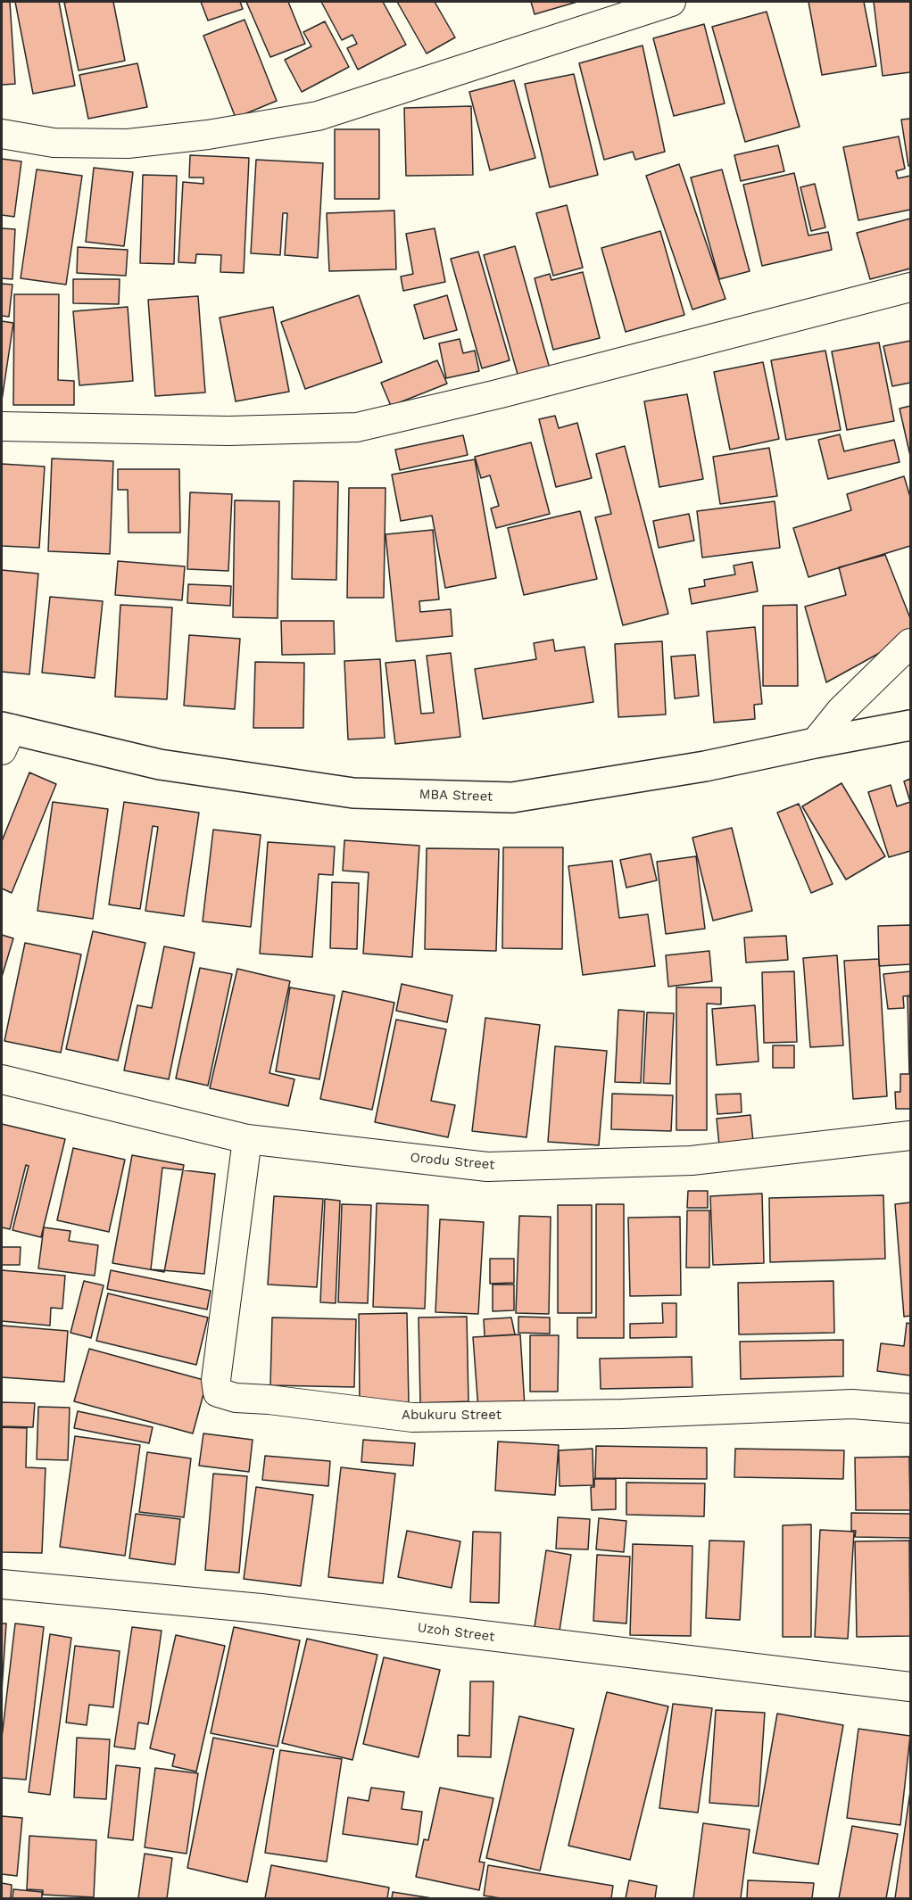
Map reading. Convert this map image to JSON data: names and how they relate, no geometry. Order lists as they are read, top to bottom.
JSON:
{
  "streets": {
    "street": [
      "MBA Street",
      "Orodu Street",
      "Abukuru Street",
      "Uzoh Street"
    ]
  },
  "crossings": [
    ["Orodu Street", "Abukuru Street"]
  ]
}
